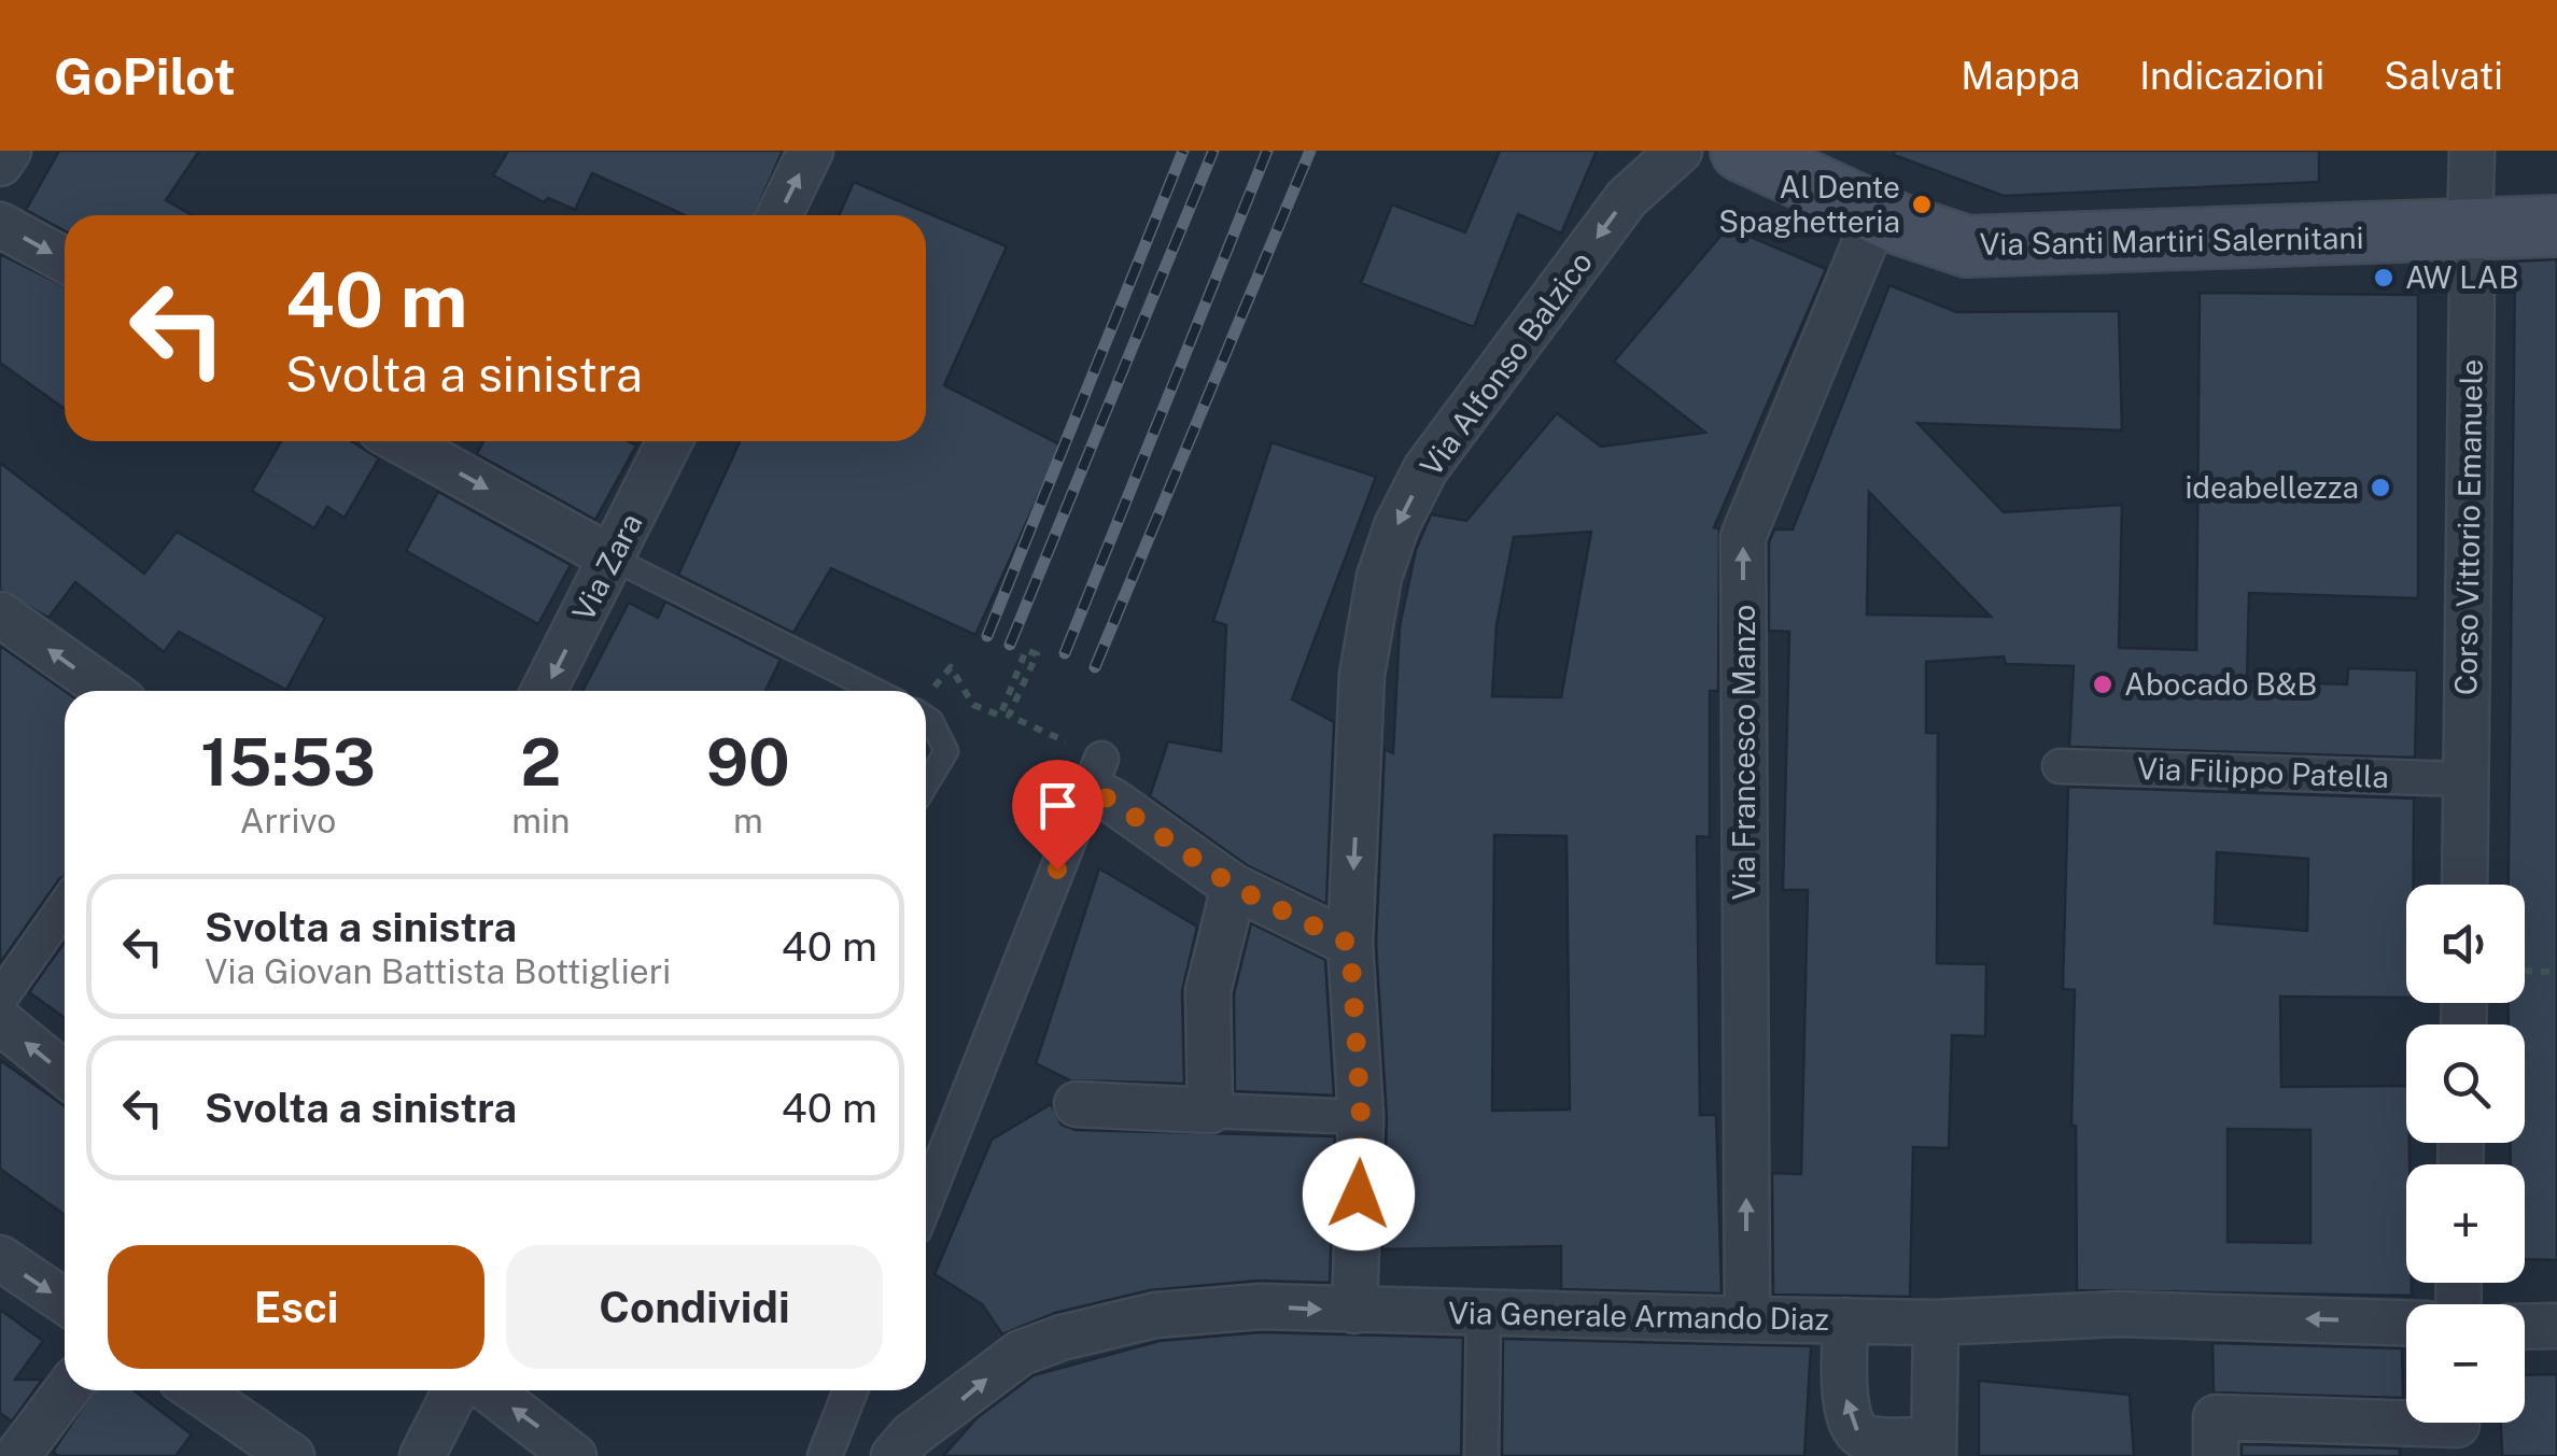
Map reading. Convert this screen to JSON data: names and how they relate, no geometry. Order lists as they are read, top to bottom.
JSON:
{
  "streets": {
    "main road": ["Via Santi Martiri Salernitani"],
    "street": [
      "Via Alfonso Balzico",
      "Corso Vittorio Emanuele",
      "Via Zara",
      "Via Francesco Manzo",
      "Via Filippo Patella",
      "Via Generale Armando Diaz"
    ]
  },
  "crossings": [
    ["Via Santi Martiri Salernitani", "Corso Vittorio Emanuele"],
    ["Via Santi Martiri Salernitani", "Via Francesco Manzo"],
    ["Via Alfonso Balzico", "Via Generale Armando Diaz"],
    ["Corso Vittorio Emanuele", "Via Filippo Patella"],
    ["Via Francesco Manzo", "Via Generale Armando Diaz"]
  ],
  "one_way": ["Via Alfonso Balzico", "Via Zara", "Via Francesco Manzo"],
  "places": [
    "Al Dente Spaghetteria",
    "AW LAB",
    "ideabellezza",
    "Abocado B&B"
  ],
  "page": {
    "header": "GoPilot",
    "nav": ["Mappa", "Indicazioni", "Salvati"],
    "turn": ["40 m", "Svolta a sinistra"],
    "eta": [
      "15:53",
      "Arrivo",
      "2",
      "min",
      "90",
      "m"
    ],
    "list": [
      {
        "name": "Svolta a sinistra",
        "note": "Via Giovan Battista Bottiglieri",
        "value": "40 m"
      },
      {
        "name": "Svolta a sinistra",
        "value": "40 m"
      }
    ],
    "map_buttons": ["+", "−"],
    "buttons": ["Esci", "Condividi"]
  }
}
